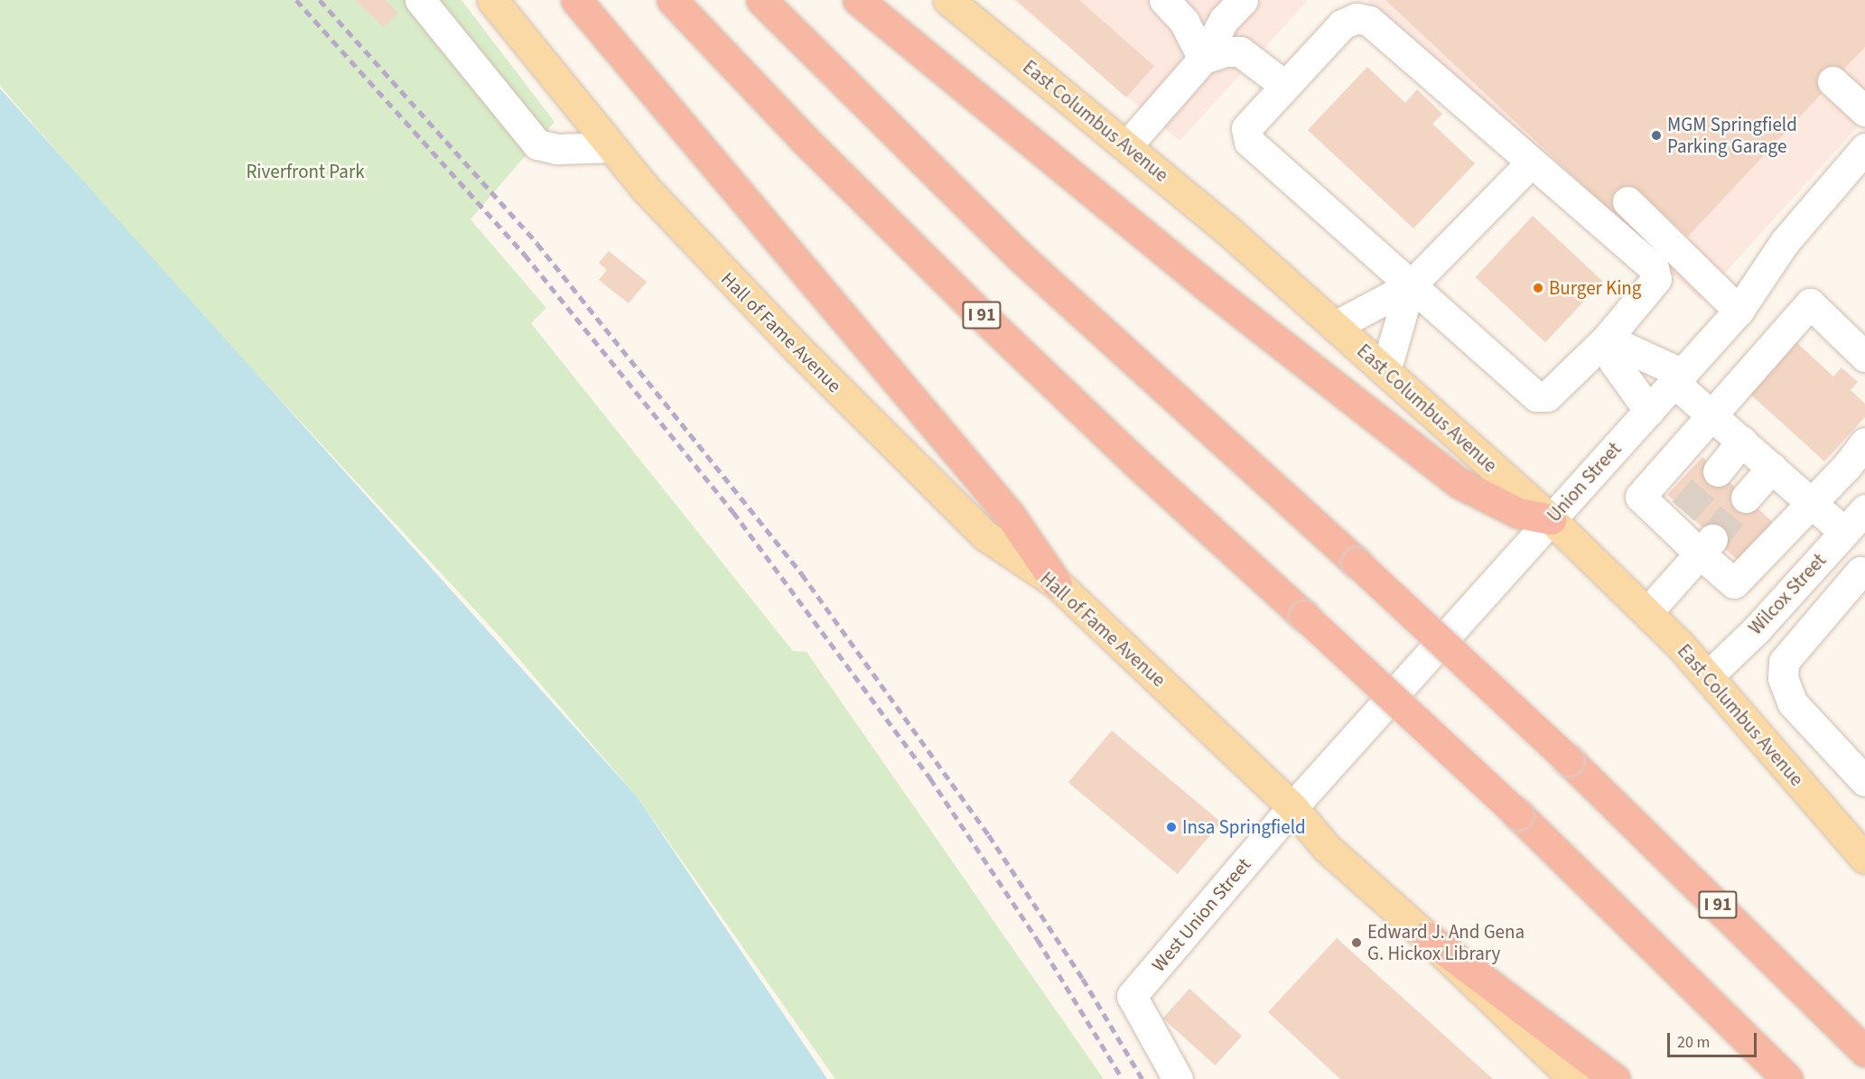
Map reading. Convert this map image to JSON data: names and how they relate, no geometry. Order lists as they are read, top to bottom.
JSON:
{
  "streets": {
    "highway": ["I 91"],
    "main road": ["East Columbus Avenue", "Hall of Fame Avenue"],
    "street": ["Union Street", "Wilcox Street", "West Union Street"]
  },
  "crossings": [
    ["East Columbus Avenue", "Union Street"],
    ["East Columbus Avenue", "Wilcox Street"],
    ["Hall of Fame Avenue", "Union Street"],
    ["Hall of Fame Avenue", "West Union Street"],
    ["Union Street", "West Union Street"]
  ],
  "parks": ["Riverfront Park"],
  "places": [
    "MGM Springfield Parking Garage",
    "Burger King",
    "Insa Springfield",
    "Edward J. And Gena G. Hickox Library"
  ],
  "scale_bar": "20 m"
}
